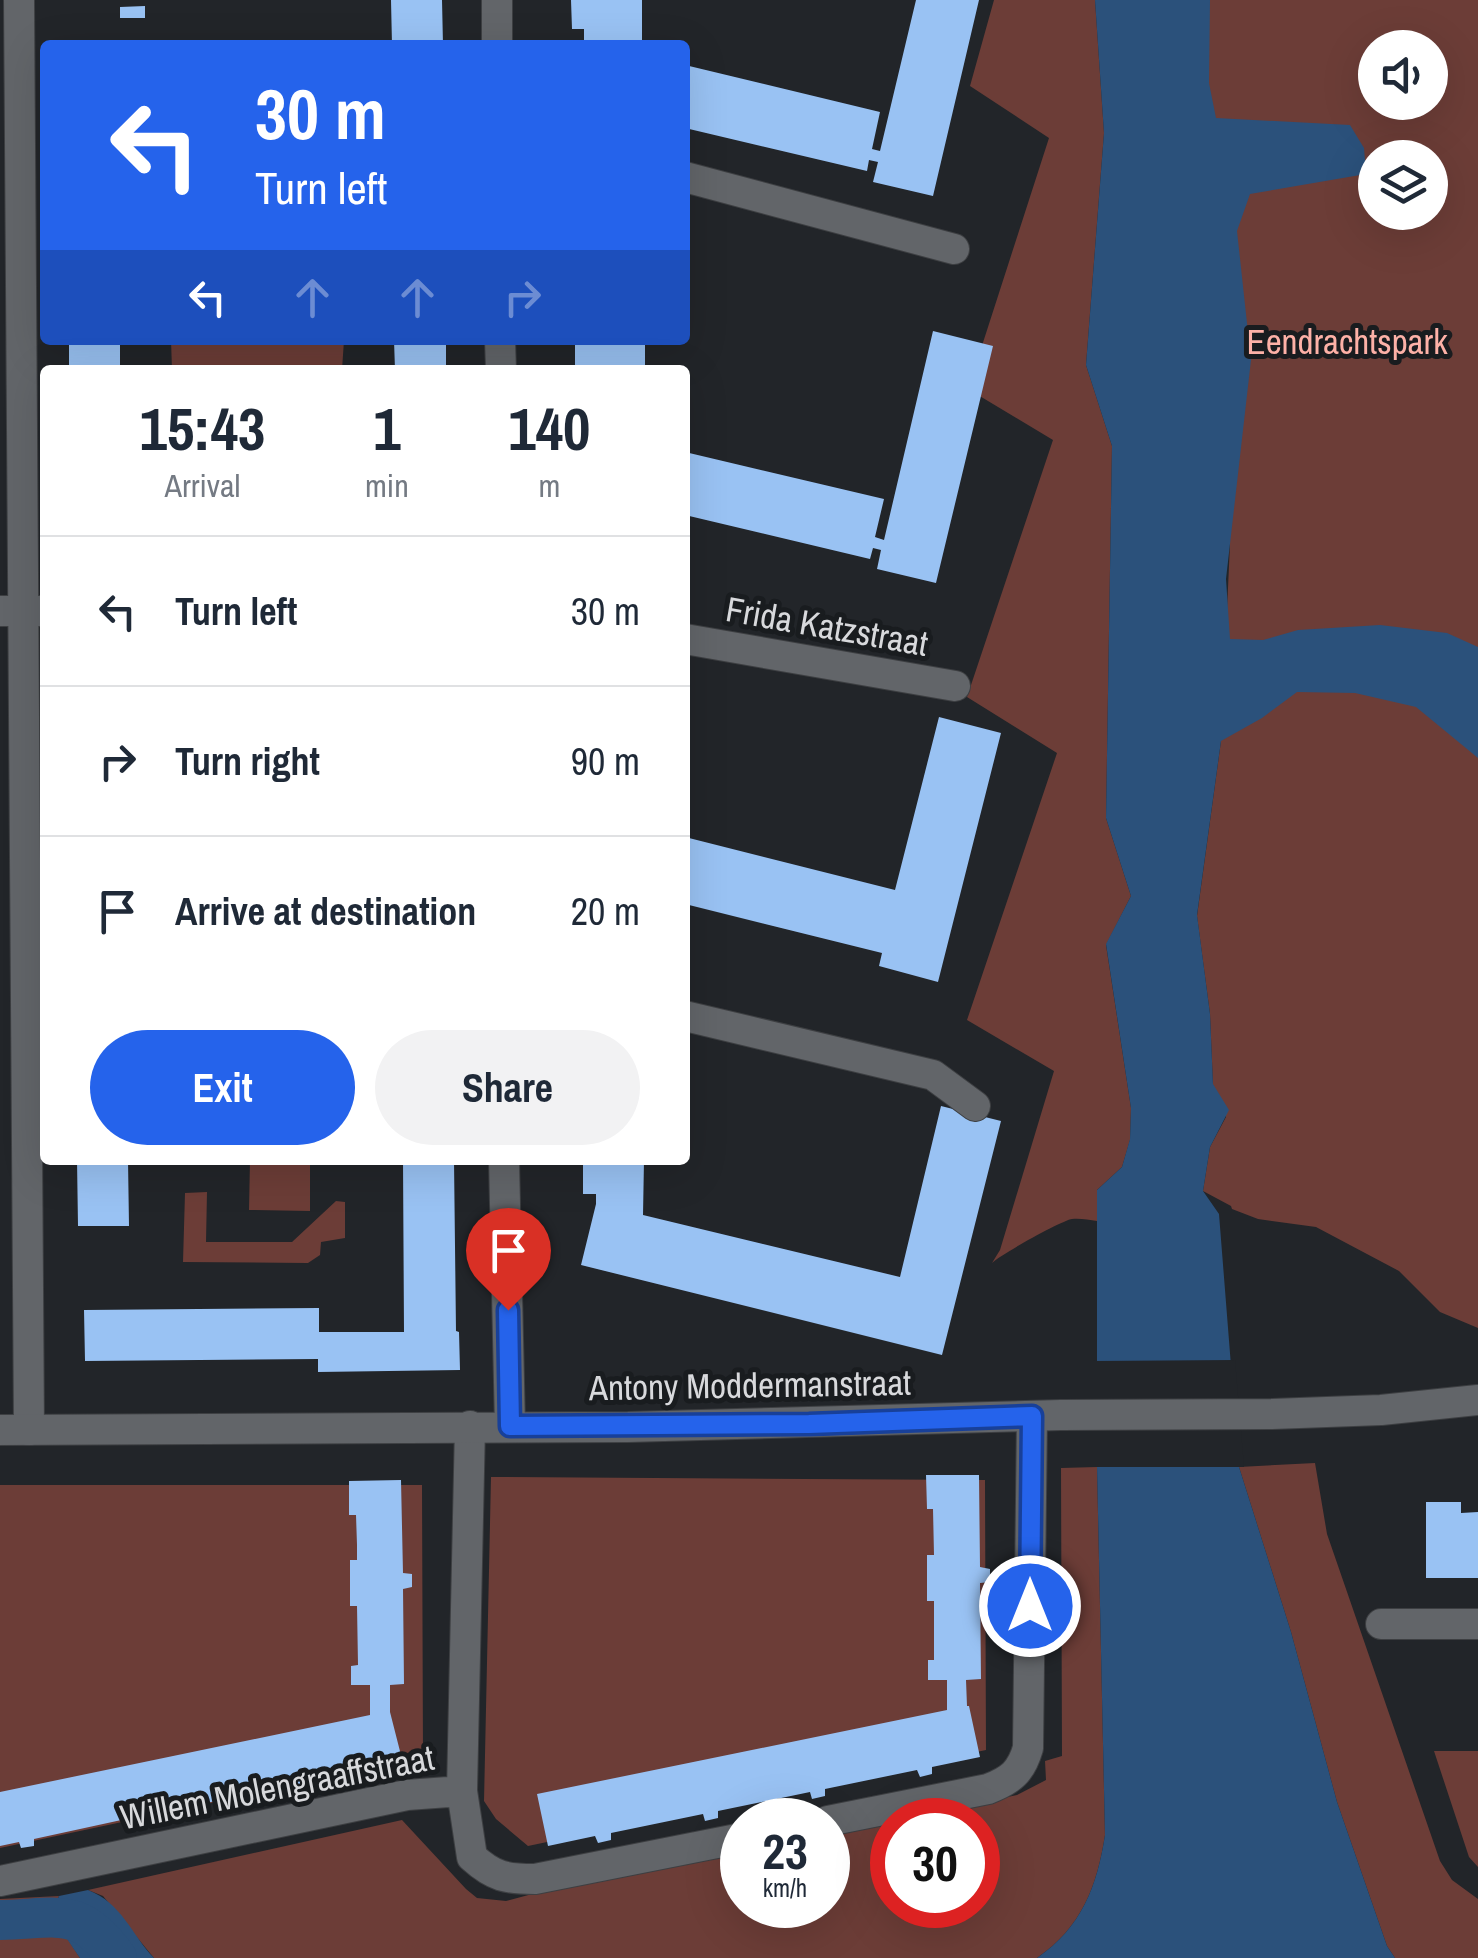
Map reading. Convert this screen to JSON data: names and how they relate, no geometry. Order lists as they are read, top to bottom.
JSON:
{
  "streets": {
    "street": ["Frida Katzstraat", "Antony Moddermanstraat", "Willem Molengraaffstraat"]
  },
  "parks": ["Eendrachtspark"],
  "page": {
    "turn": ["30 m", "Turn left"],
    "eta": [
      "15:43",
      "Arrival",
      "1",
      "min",
      "140",
      "m"
    ],
    "list": [
      {
        "name": "Turn left",
        "value": "30 m"
      },
      {
        "name": "Turn right",
        "value": "90 m"
      },
      {
        "name": "Arrive at destination",
        "value": "20 m"
      }
    ],
    "buttons": ["Exit", "Share"],
    "speed": "23 km/h",
    "limit": "30"
  }
}
